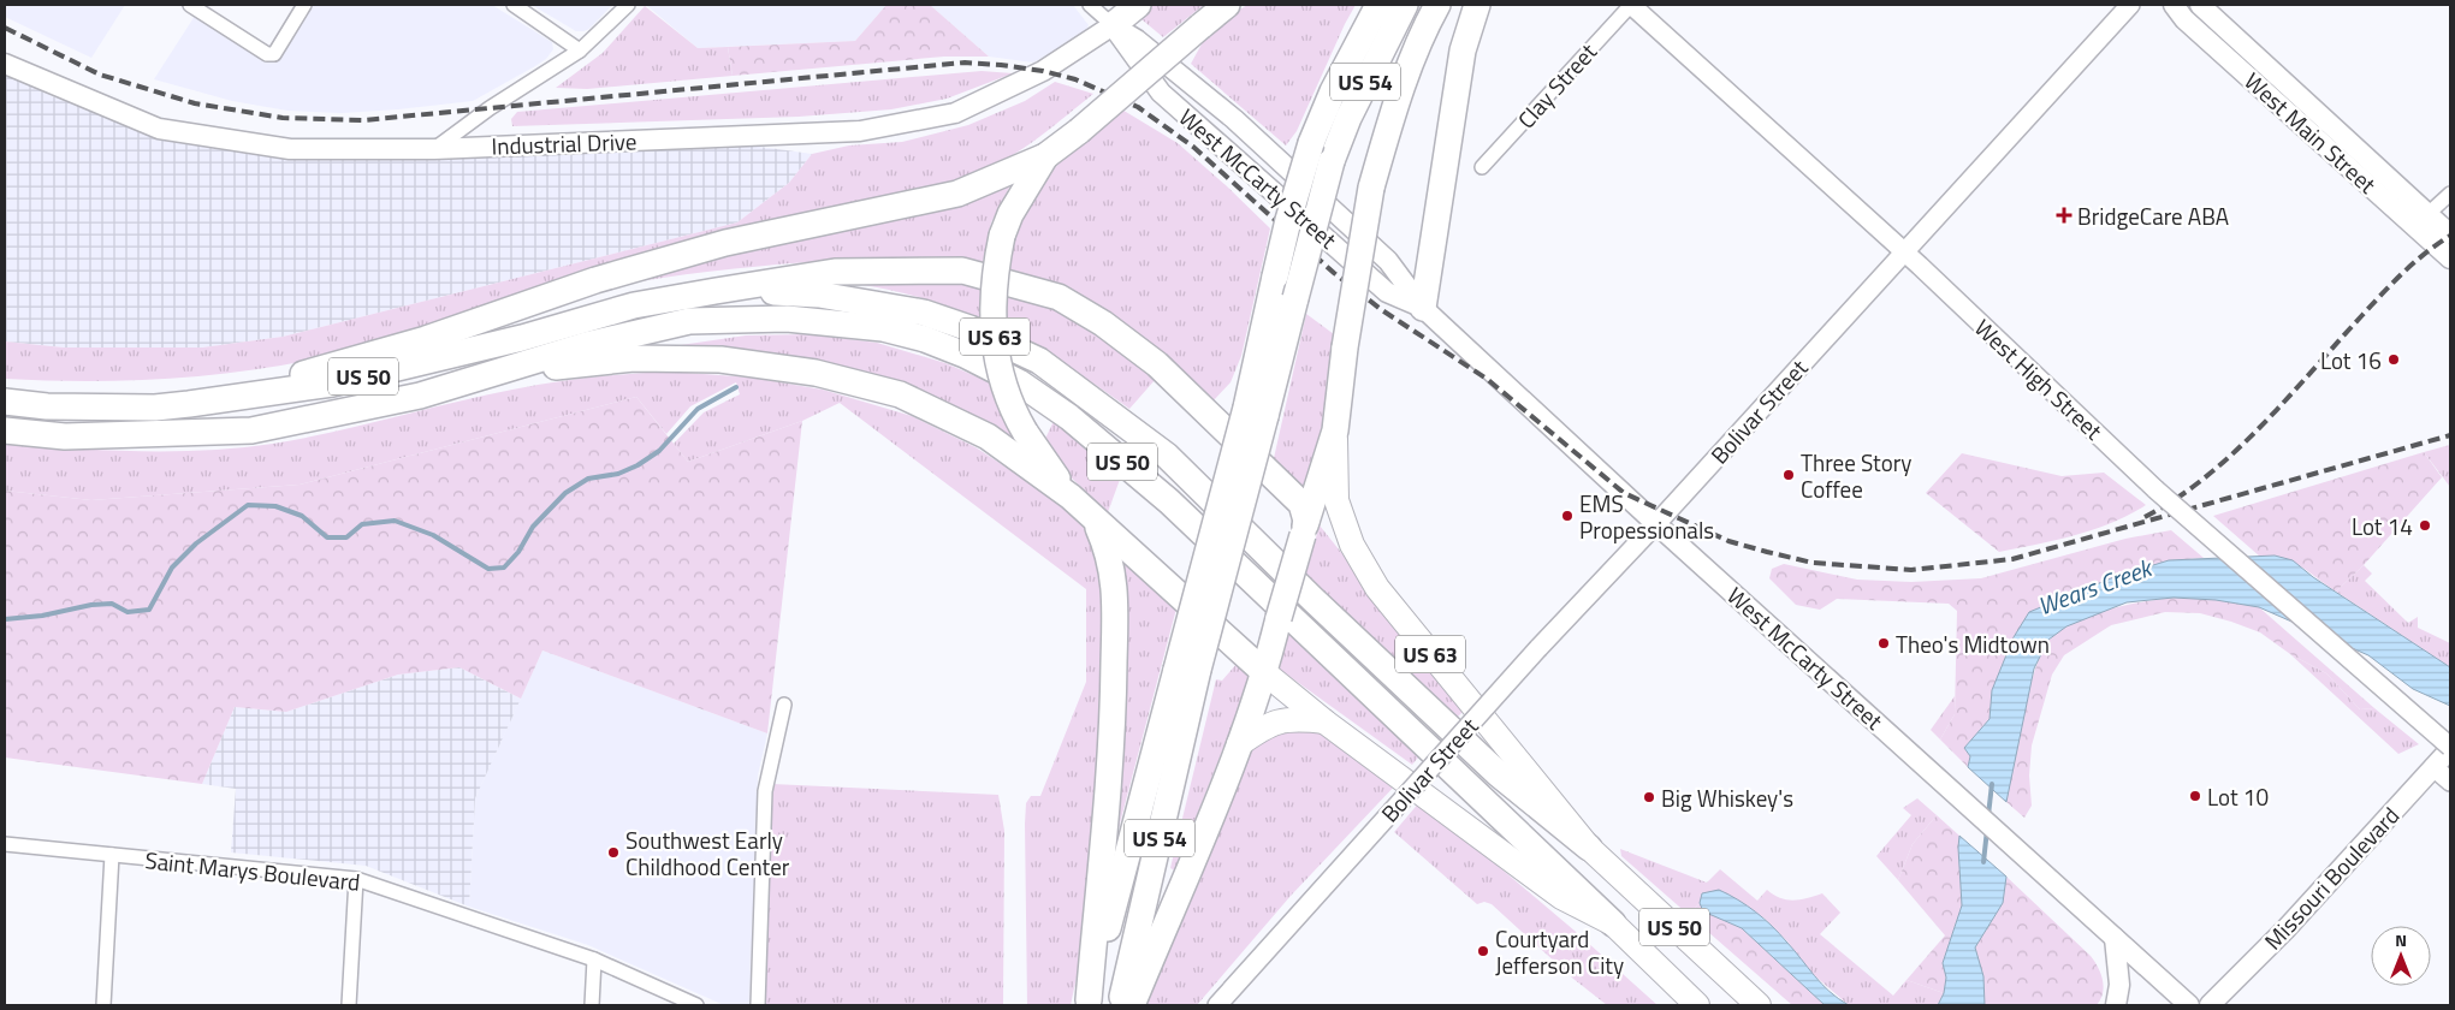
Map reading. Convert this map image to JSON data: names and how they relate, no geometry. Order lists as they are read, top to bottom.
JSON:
{
  "streets": {
    "highway": ["US 54", "US 63", "US 50"],
    "main road": [
      "West Main Street",
      "Industrial Drive",
      "West McCarty Street",
      "Missouri Boulevard"
    ],
    "street": [
      "Clay Street",
      "West High Street",
      "Bolivar Street",
      "Saint Marys Boulevard"
    ]
  },
  "crossings": [
    ["Clay Street", "West High Street"],
    ["Industrial Drive", "West McCarty Street"],
    ["West McCarty Street", "Bolivar Street"],
    ["US 63", "US 50"],
    ["West High Street", "Bolivar Street"],
    ["West High Street", "Missouri Boulevard"]
  ],
  "water": ["Wears Creek"],
  "places": {
    "health": ["BridgeCare ABA"],
    "other": [
      "Lot 16",
      "Three Story Coffee",
      "EMS Propessionals",
      "Lot 14",
      "Theo's Midtown",
      "Lot 10",
      "Big Whiskey's",
      "Southwest Early Childhood Center",
      "Courtyard Jefferson City"
    ]
  },
  "north": "top"
}
